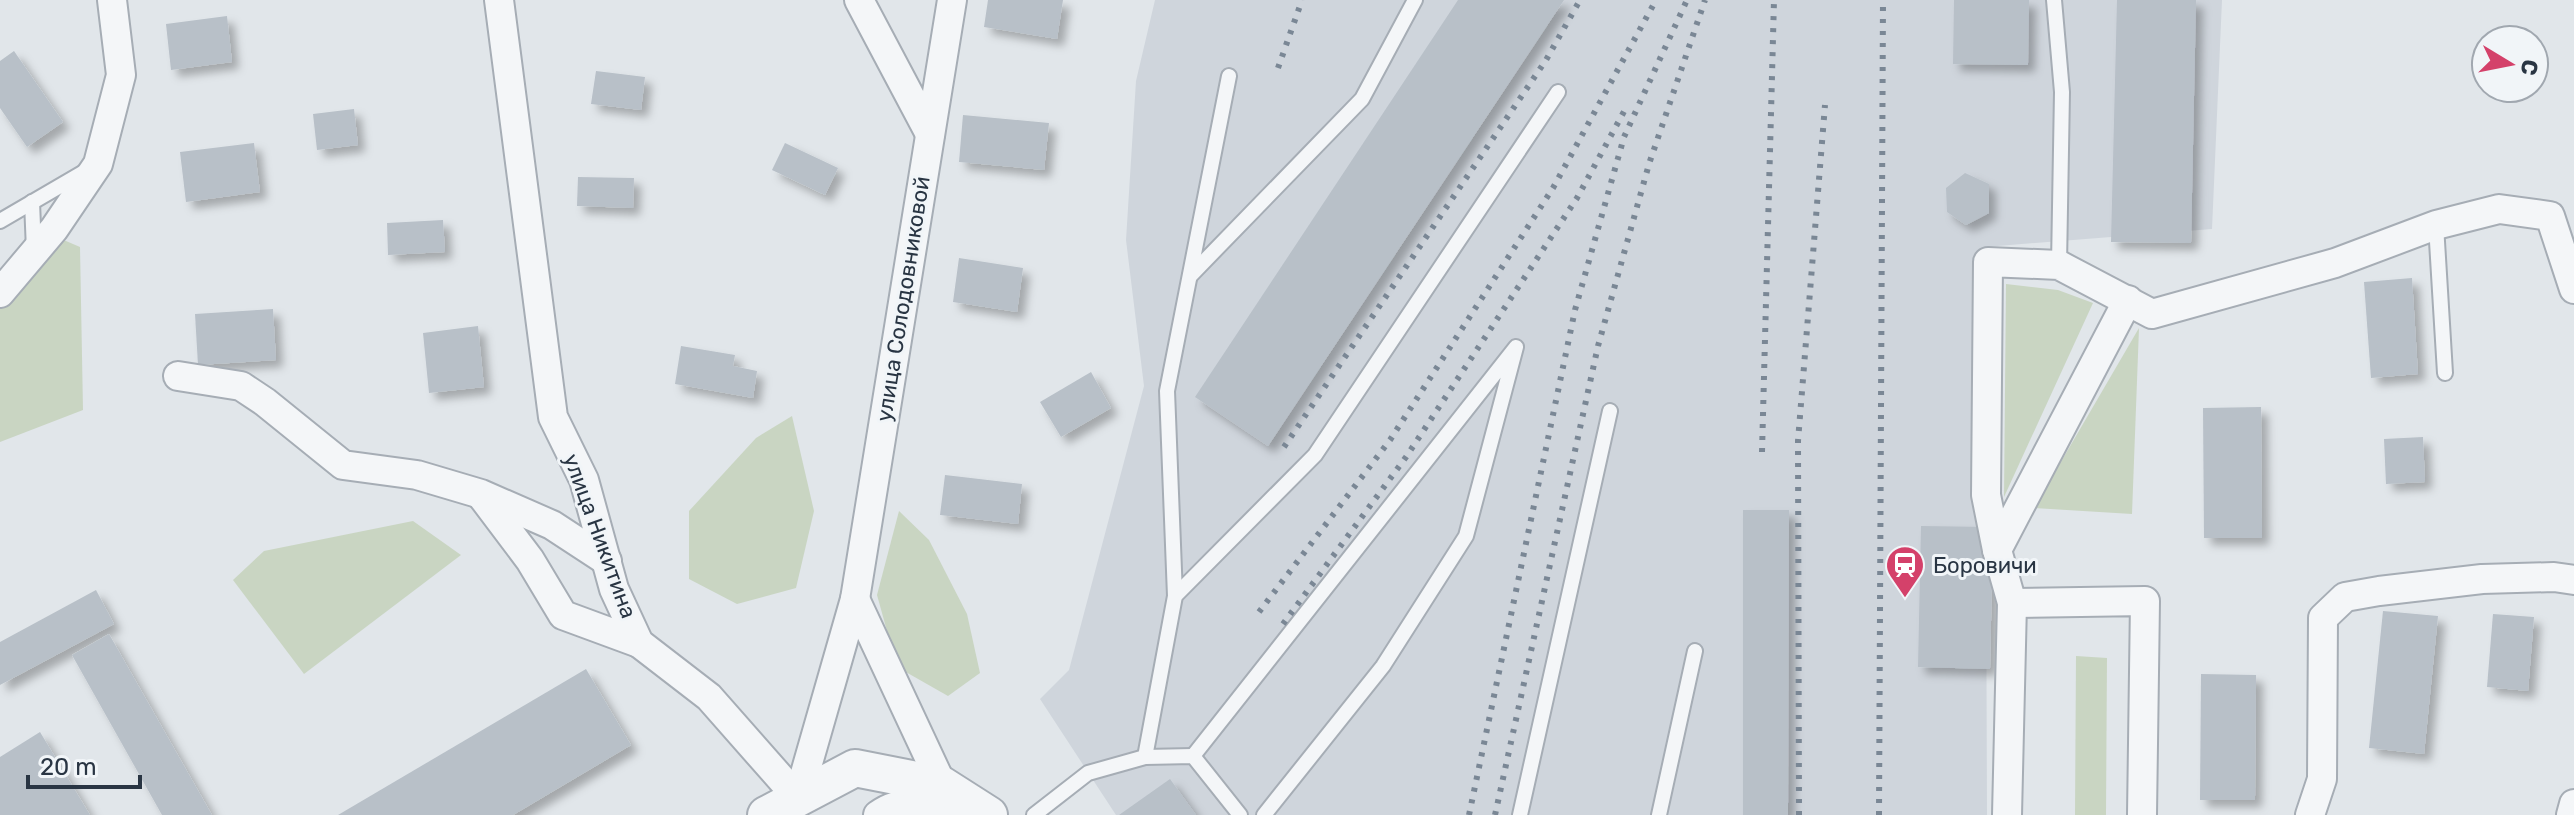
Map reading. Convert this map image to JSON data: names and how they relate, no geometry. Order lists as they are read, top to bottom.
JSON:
{
  "streets": {
    "street": ["улица Солодовниковой", "улица Никитина"]
  },
  "crossings": [
    ["улица Солодовниковой", "улица Никитина"]
  ],
  "places": {
    "station": ["Боровичи"]
  },
  "scale_bar": "20 m",
  "north": "right"
}
